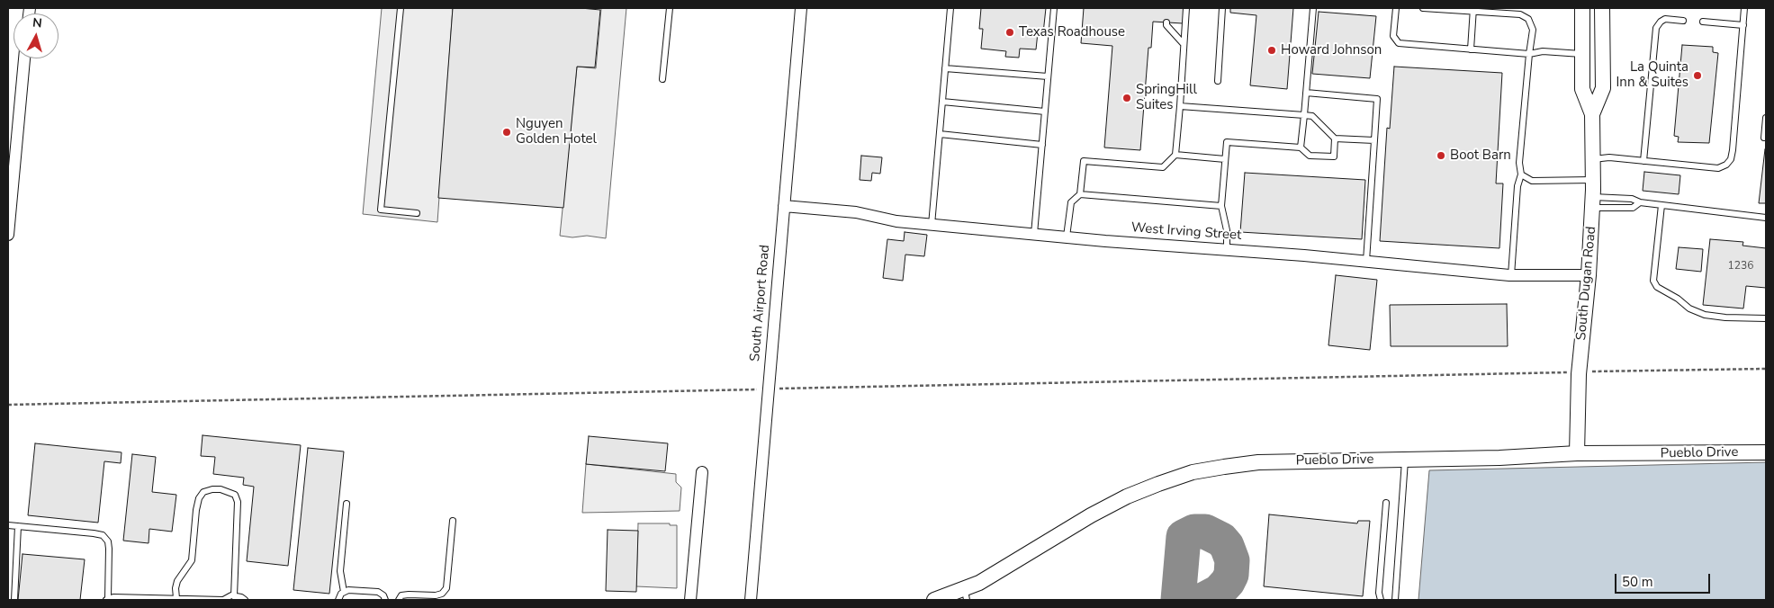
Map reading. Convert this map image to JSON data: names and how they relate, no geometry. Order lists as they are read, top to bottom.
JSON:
{
  "streets": {
    "street": [
      "West Irving Street",
      "South Dugan Road",
      "South Airport Road",
      "Pueblo Drive"
    ]
  },
  "crossings": [
    ["West Irving Street", "South Dugan Road"],
    ["West Irving Street", "South Airport Road"],
    ["South Dugan Road", "Pueblo Drive"]
  ],
  "places": [
    "Texas Roadhouse",
    "Howard Johnson",
    "La Quinta Inn & Suites",
    "SpringHill Suites",
    "Nguyen Golden Hotel",
    "Boot Barn"
  ],
  "house_numbers": ["1236"],
  "scale_bar": "50 m",
  "north": "top"
}
